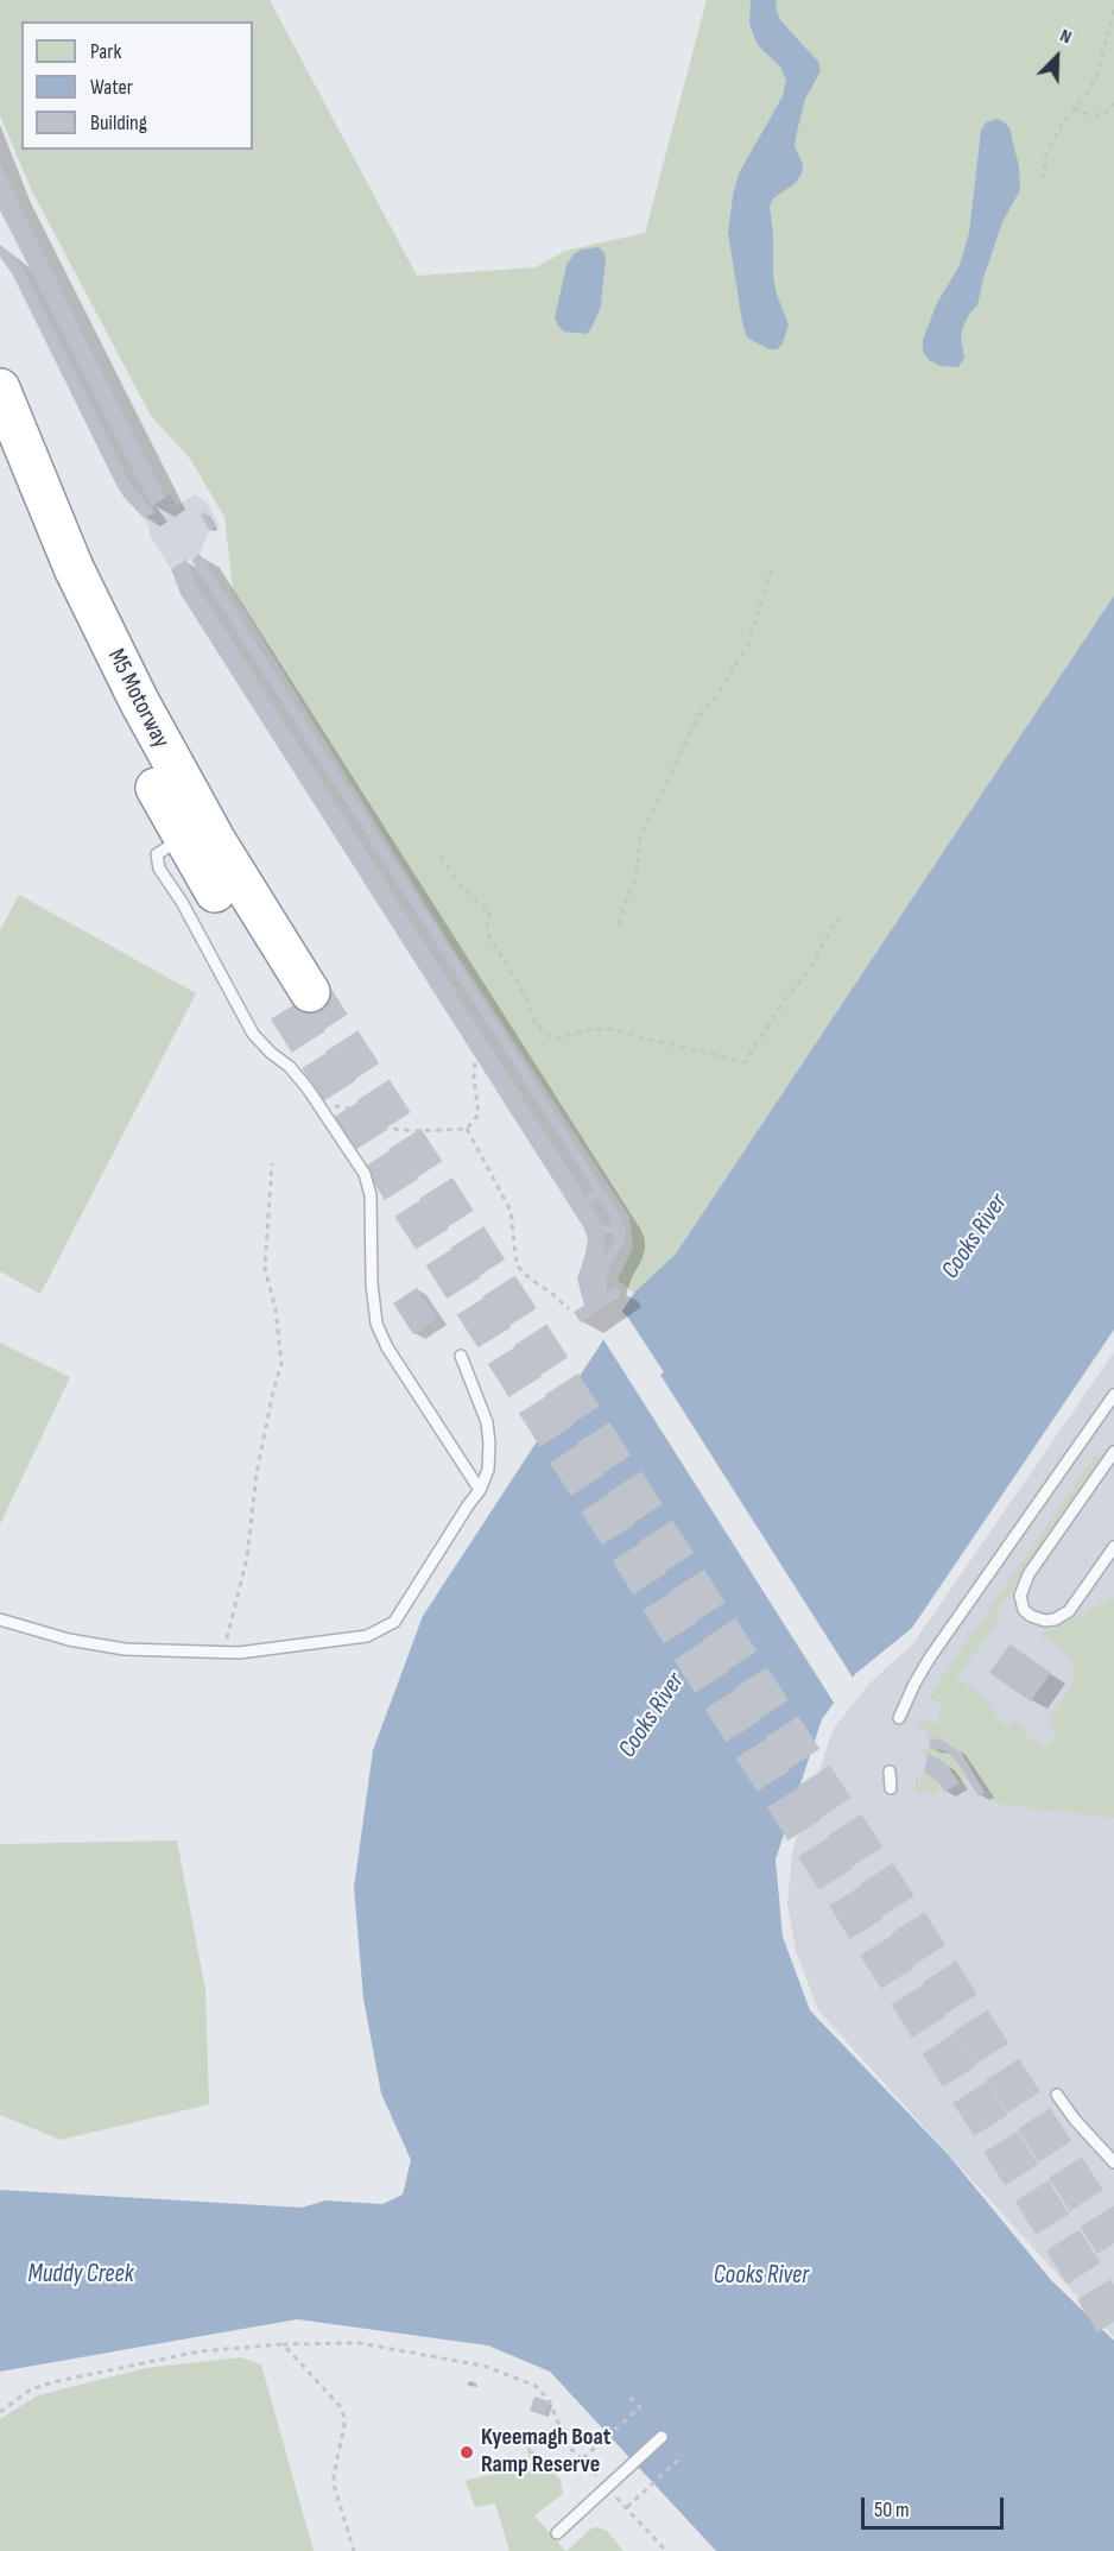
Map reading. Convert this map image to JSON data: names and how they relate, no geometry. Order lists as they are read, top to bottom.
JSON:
{
  "streets": {
    "highway": ["M5 Motorway"]
  },
  "water": ["Cooks River", "Muddy Creek"],
  "places": ["Kyeemagh Boat Ramp Reserve"],
  "legend": ["Park", "Water", "Building"],
  "scale_bar": "50 m",
  "north": "top right"
}
